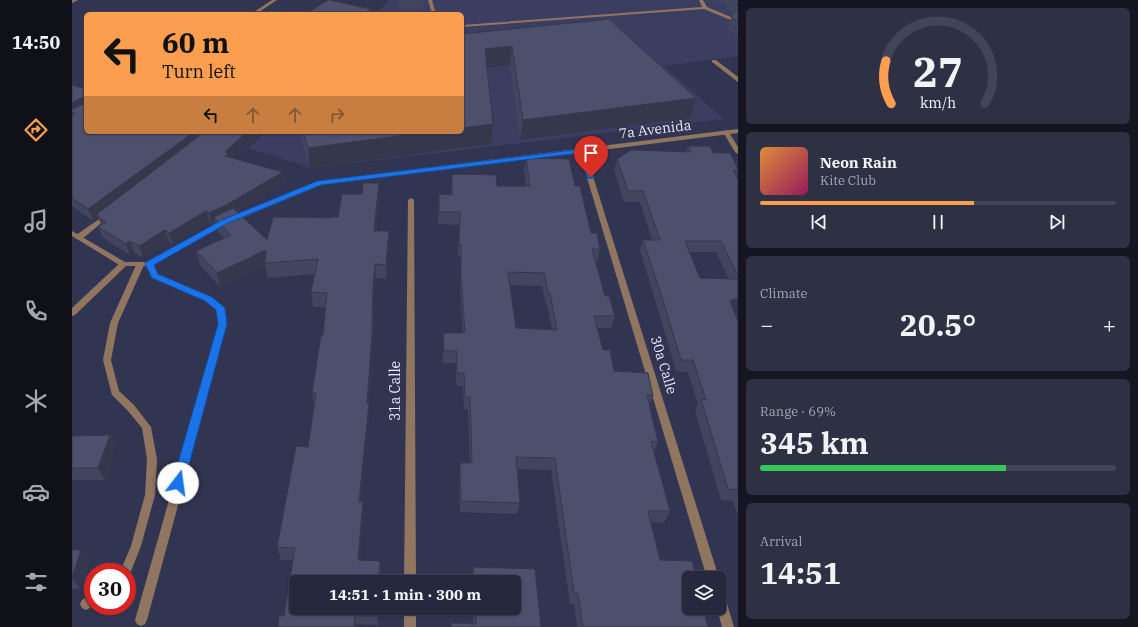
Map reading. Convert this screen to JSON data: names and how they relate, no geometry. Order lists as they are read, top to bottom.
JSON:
{
  "streets": {
    "street": ["7a Avenida", "30a Calle", "31a Calle"]
  },
  "crossings": [
    ["7a Avenida", "30a Calle"]
  ],
  "page": {
    "tabs": "14:50",
    "turn": ["60 m", "Turn left"],
    "song": ["Neon Rain", "Kite Club"],
    "tile": [
      "Climate",
      ["Range · 69%", "345 km"],
      ["Arrival", "14:51"]
    ],
    "heat": ["−", "20.5°", "+"],
    "limit": "30",
    "trip": "14:51 · 1 min · 300 m",
    "gauge": ["27", "km/h"]
  }
}
